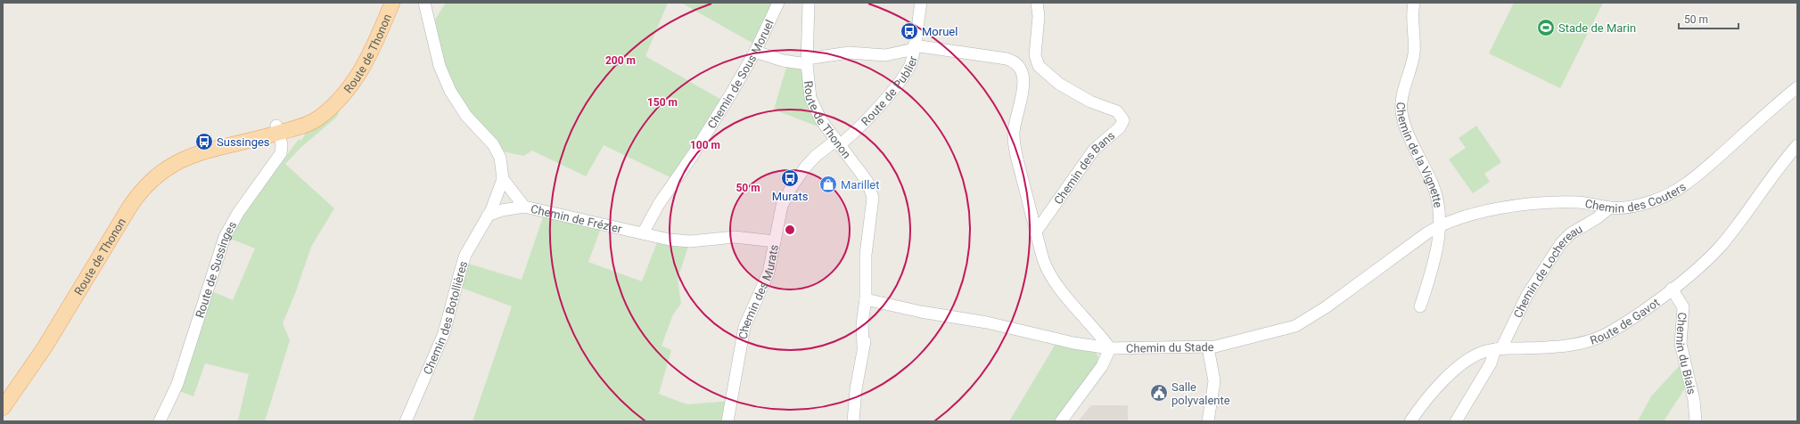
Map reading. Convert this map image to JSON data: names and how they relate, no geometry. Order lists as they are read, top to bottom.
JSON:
{
  "streets": {
    "main road": ["Route de Thonon"],
    "street": [
      "Chemin de Sous Moruel",
      "Route de Publier",
      "Chemin de la Vignette",
      "Chemin des Bans",
      "Chemin des Couters",
      "Chemin de Frézier",
      "Route de Sussinges",
      "Chemin de Lochereau",
      "Chemin des Murats",
      "Chemin des Botollières",
      "Route de Gavot",
      "Chemin du Stade",
      "Chemin du Biais"
    ]
  },
  "crossings": [
    ["Route de Thonon", "Route de Publier"],
    ["Route de Thonon", "Route de Sussinges"],
    ["Route de Thonon", "Chemin des Murats"],
    ["Route de Thonon", "Chemin du Stade"],
    ["Chemin de Sous Moruel", "Chemin de Frézier"],
    ["Route de Publier", "Chemin des Murats"],
    ["Chemin de la Vignette", "Chemin des Couters"],
    ["Chemin de la Vignette", "Chemin du Stade"],
    ["Chemin des Couters", "Chemin de Lochereau"],
    ["Chemin des Couters", "Chemin du Stade"],
    ["Chemin de Frézier", "Chemin des Murats"],
    ["Chemin de Frézier", "Chemin des Botollières"],
    ["Chemin de Lochereau", "Route de Gavot"],
    ["Route de Gavot", "Chemin du Biais"]
  ],
  "places": {
    "sports": ["Stade de Marin"],
    "bus stop": ["Moruel", "Sussinges", "Murats"],
    "shop": ["Marillet"],
    "public building": ["Salle polyvalente"]
  },
  "scale_bar": "50 m",
  "rings": [
    "200 m",
    "150 m",
    "100 m",
    "50 m"
  ]
}
